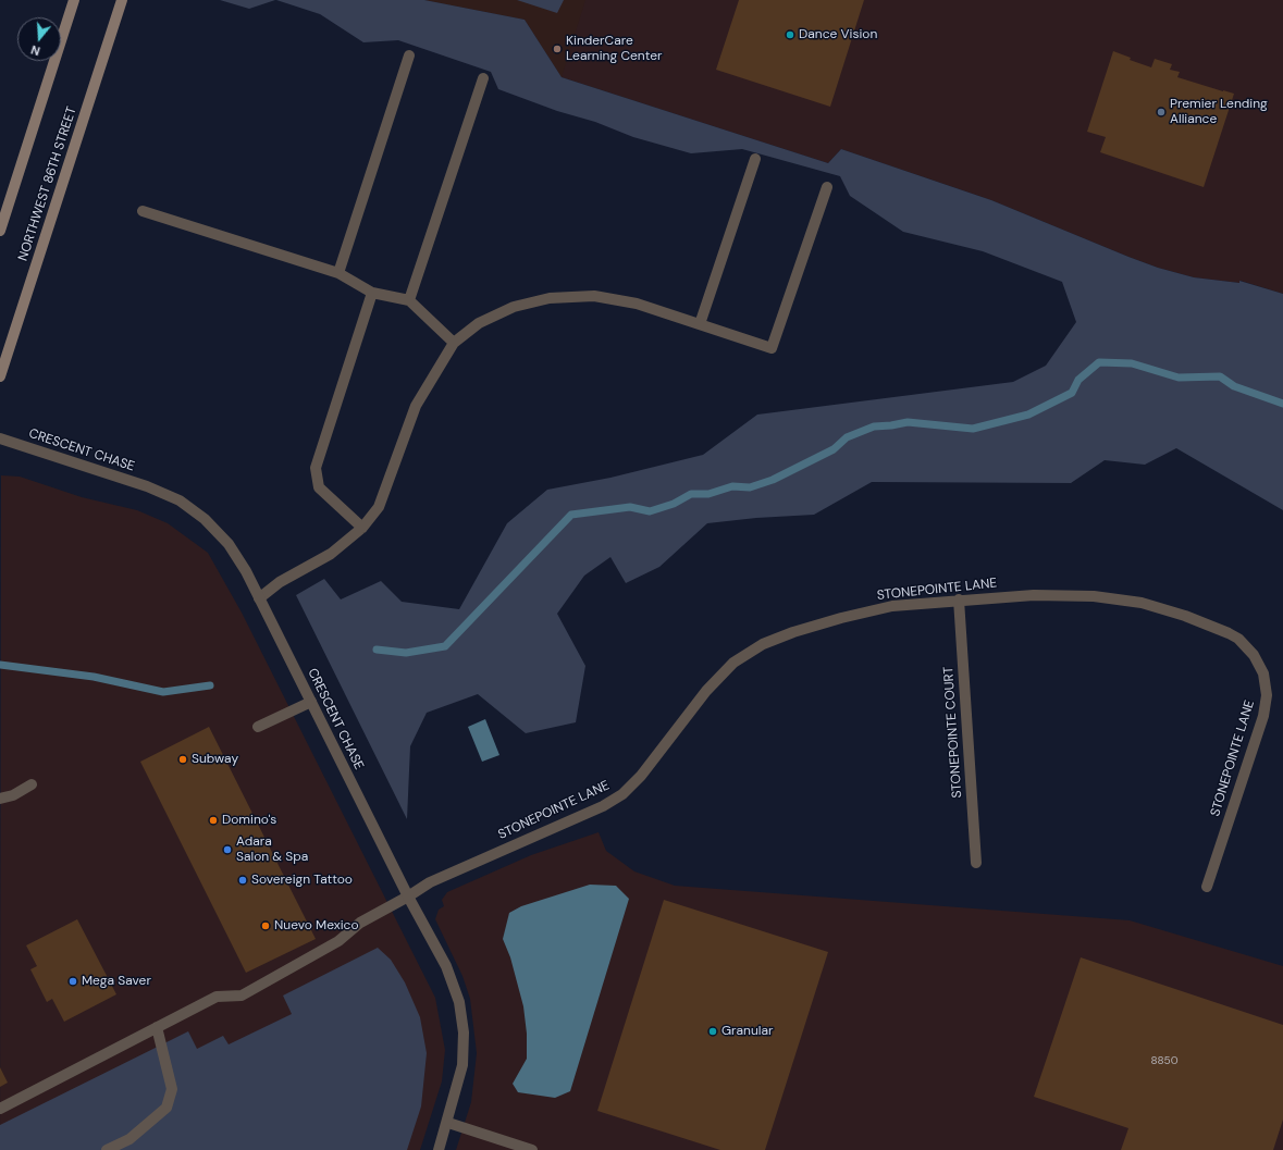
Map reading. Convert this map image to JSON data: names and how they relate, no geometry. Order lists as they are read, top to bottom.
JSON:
{
  "streets": {
    "main road": ["NORTHWEST 86TH STREET"],
    "street": ["CRESCENT CHASE", "STONEPOINTE LANE", "STONEPOINTE COURT"]
  },
  "crossings": [
    ["CRESCENT CHASE", "STONEPOINTE LANE"],
    ["STONEPOINTE LANE", "STONEPOINTE COURT"]
  ],
  "places": [
    "Dance Vision",
    "KinderCare Learning Center",
    "Premier Lending Alliance",
    "Subway",
    "Domino's",
    "Adara Salon & Spa",
    "Sovereign Tattoo",
    "Nuevo Mexico",
    "Mega Saver",
    "Granular"
  ],
  "house_numbers": ["8850"],
  "north": "bottom"
}
